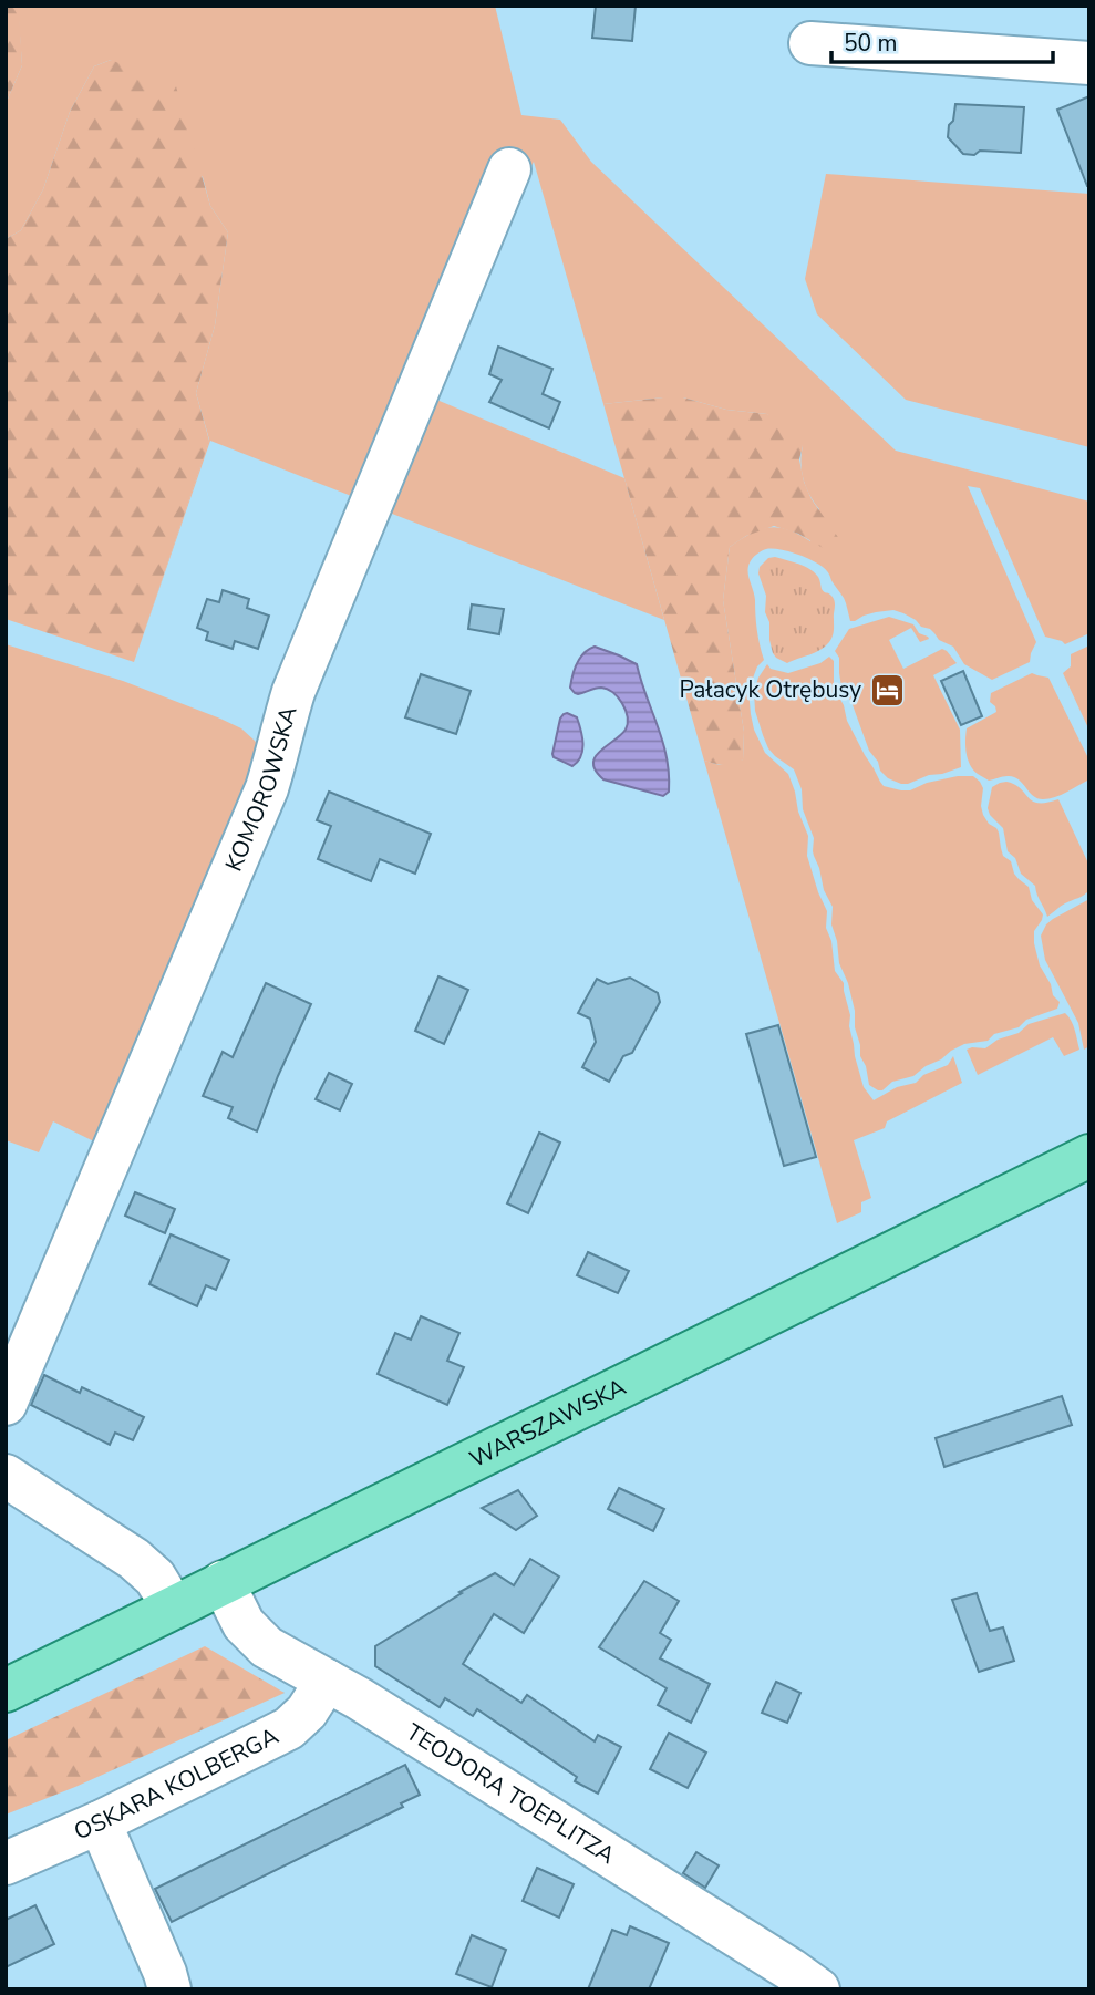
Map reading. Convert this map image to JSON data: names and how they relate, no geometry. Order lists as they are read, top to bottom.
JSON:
{
  "streets": {
    "main road": ["WARSZAWSKA"],
    "street": ["KOMOROWSKA", "OSKARA KOLBERGA", "TEODORA TOEPLITZA"]
  },
  "crossings": [
    ["WARSZAWSKA", "TEODORA TOEPLITZA"],
    ["OSKARA KOLBERGA", "TEODORA TOEPLITZA"]
  ],
  "places": {
    "hotel": ["Pałacyk Otrębusy"]
  },
  "scale_bar": "50 m"
}
